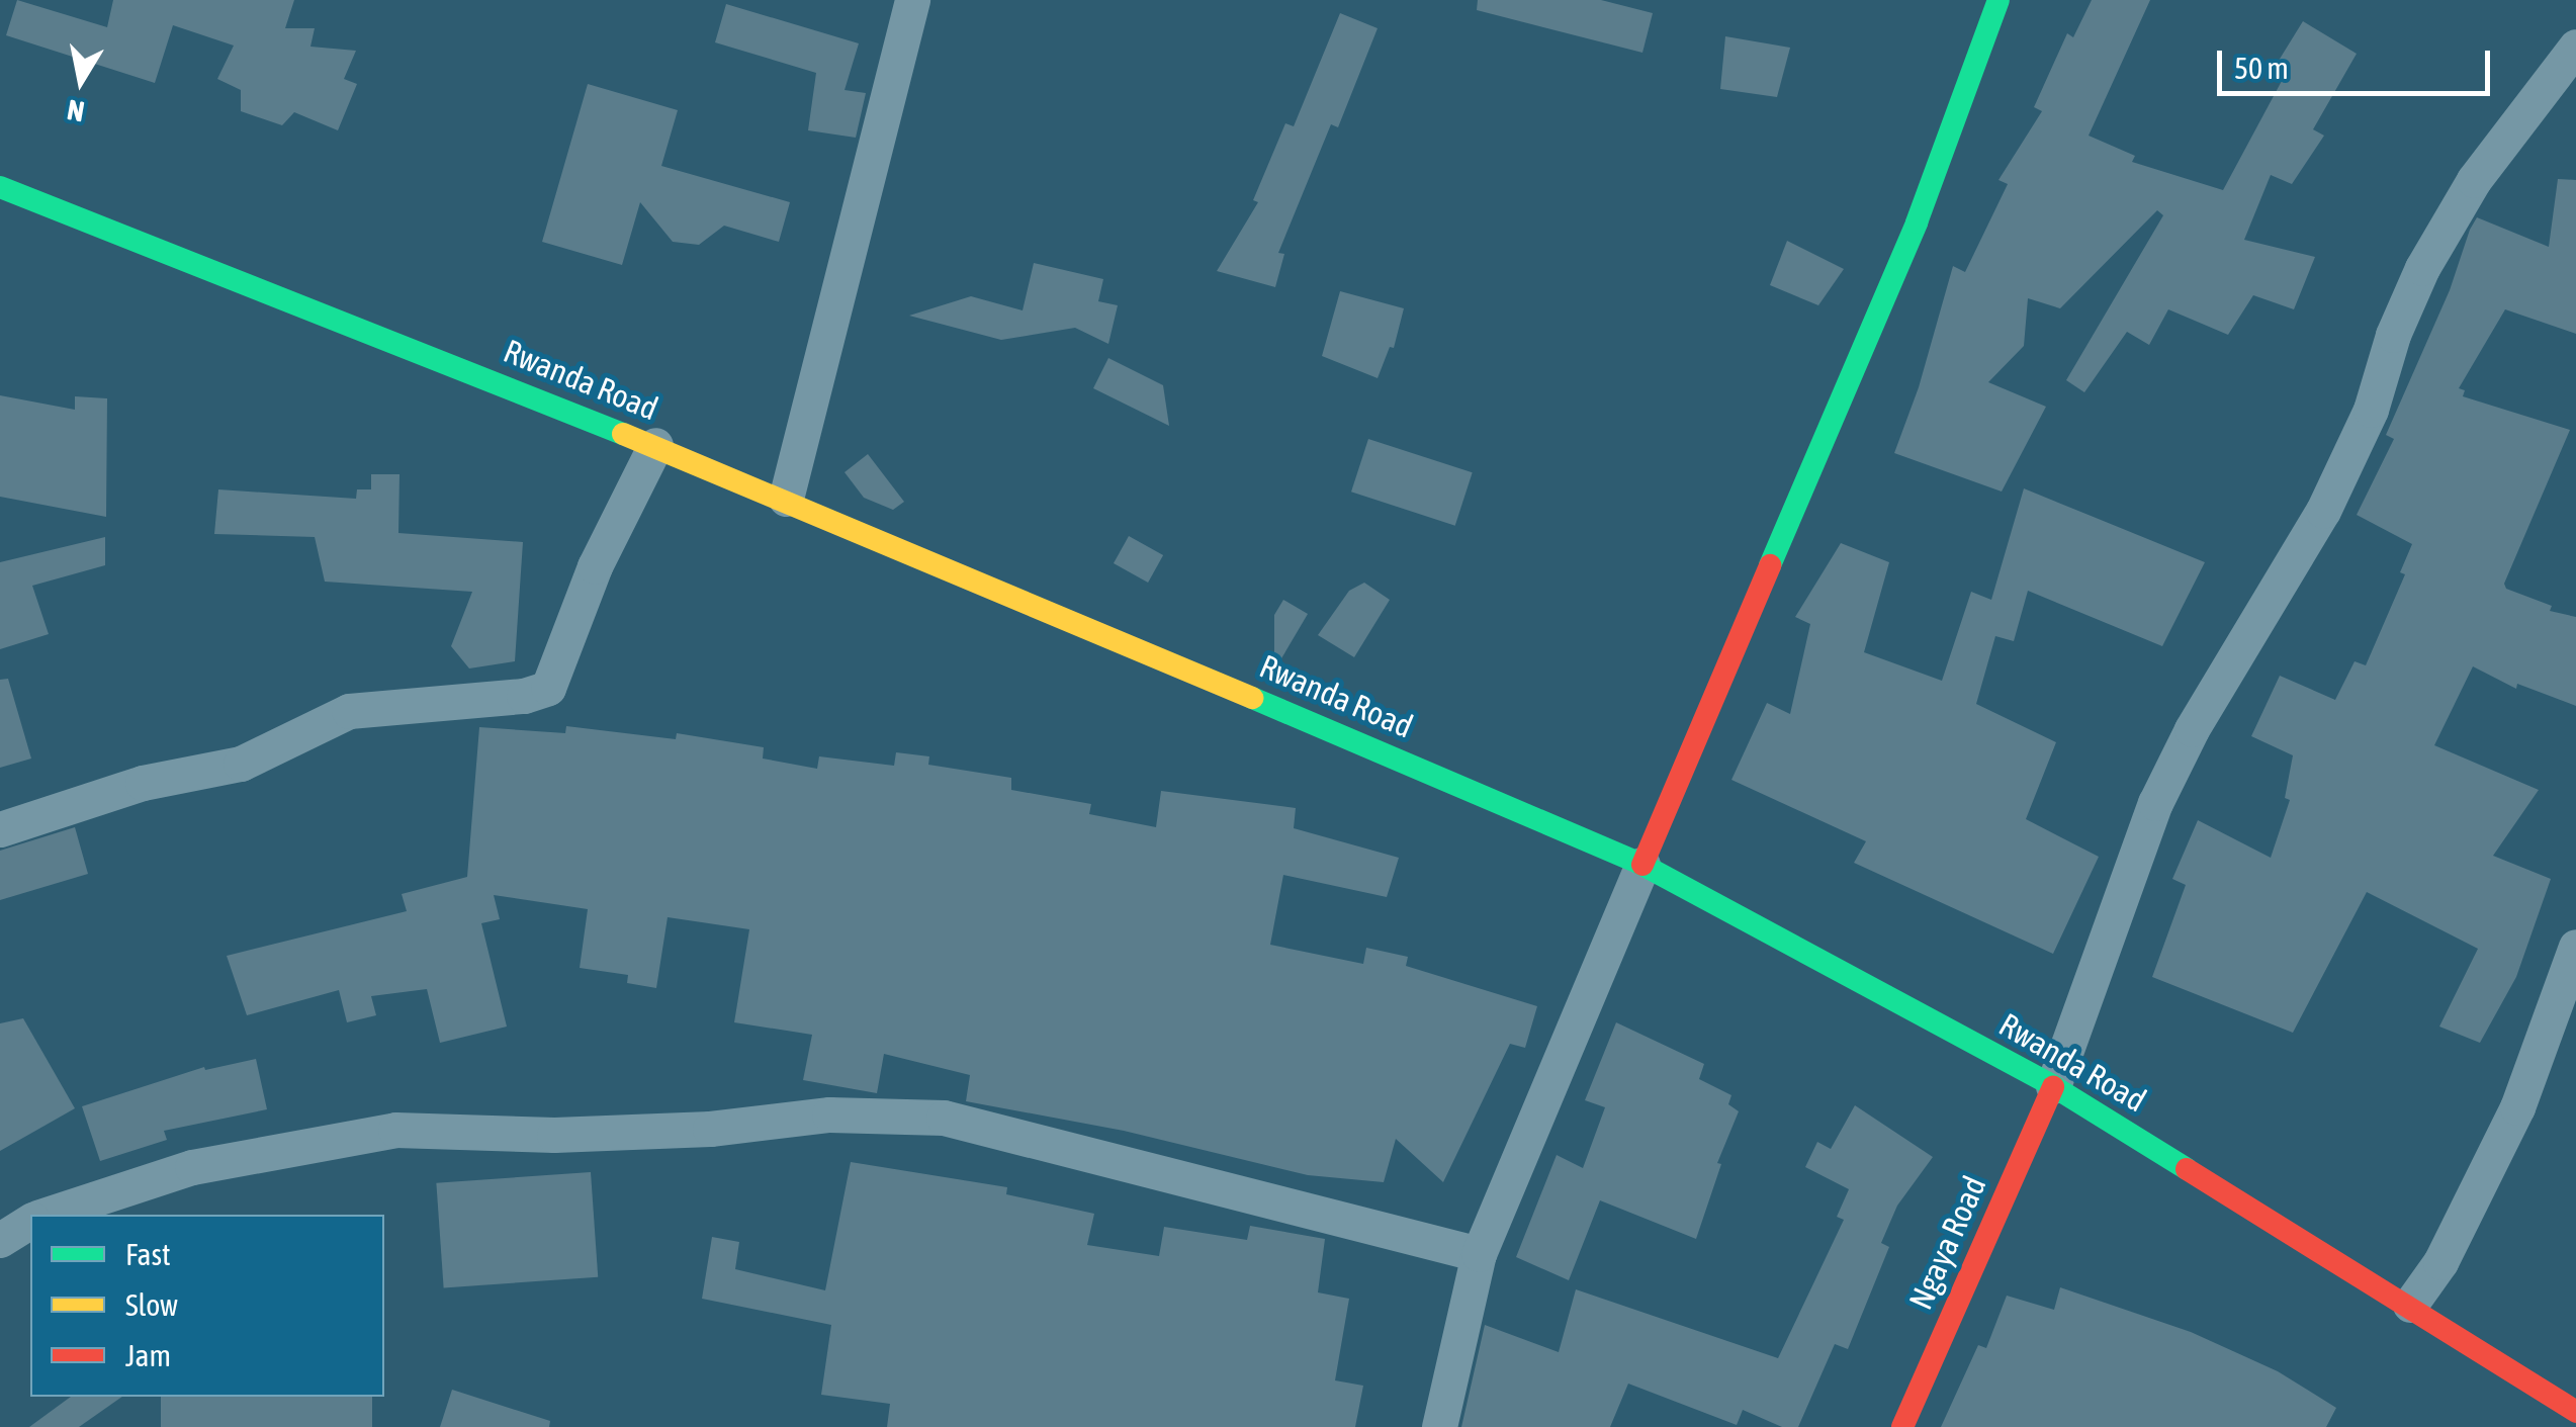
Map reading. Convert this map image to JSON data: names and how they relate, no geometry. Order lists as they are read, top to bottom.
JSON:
{
  "streets": {
    "main road": ["Rwanda Road", "Ngaya Road"]
  },
  "crossings": [
    ["Rwanda Road", "Ngaya Road"]
  ],
  "legend": ["Fast", "Slow", "Jam"],
  "scale_bar": "50 m",
  "north": "bottom"
}
